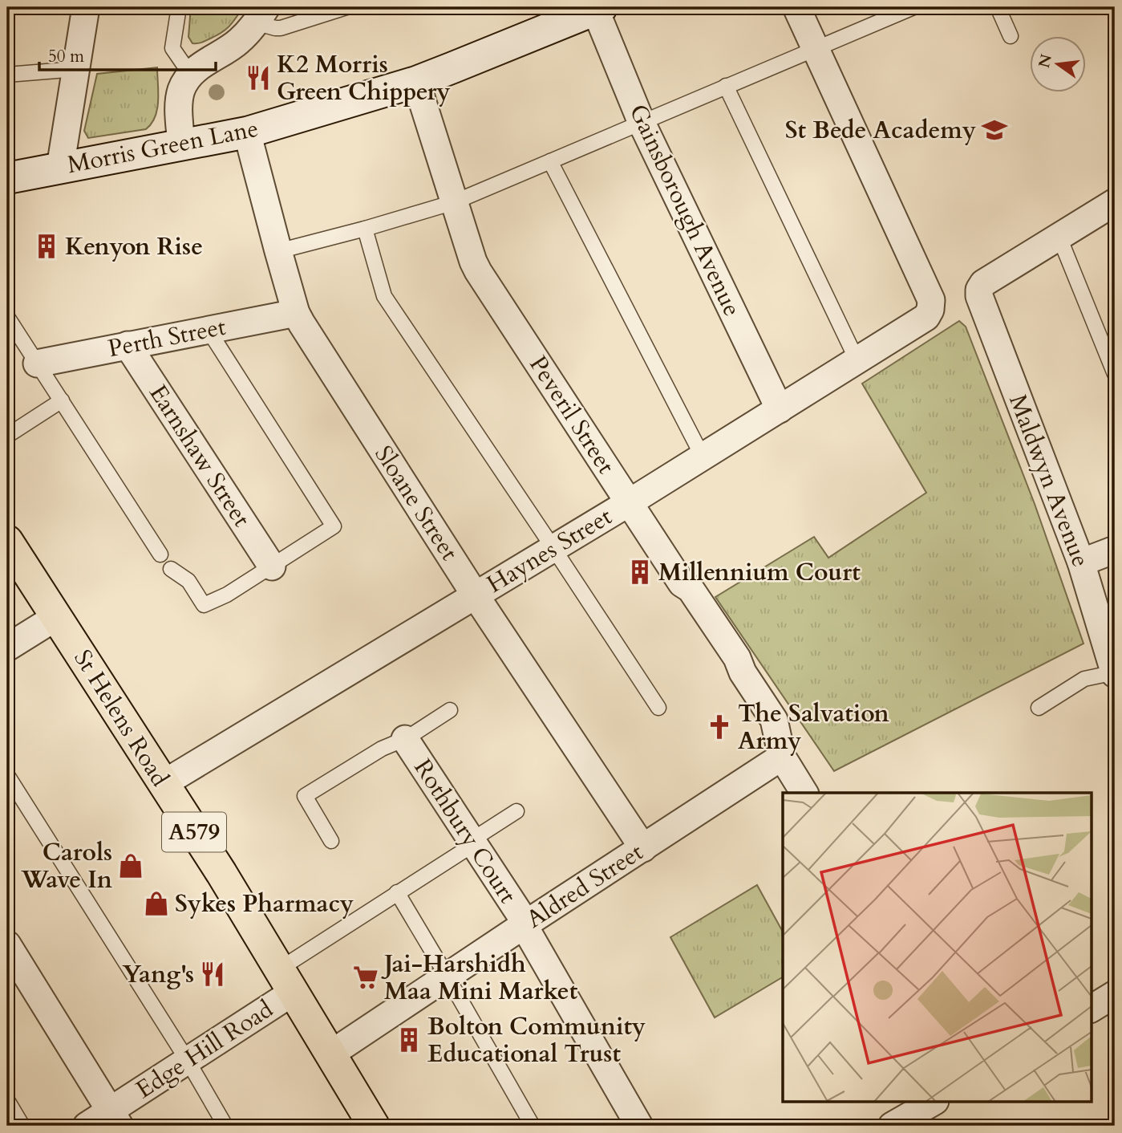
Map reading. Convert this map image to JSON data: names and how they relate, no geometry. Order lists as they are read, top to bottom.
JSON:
{
  "streets": {
    "main road": ["St Helens Road", "A579"],
    "street": [
      "Morris Green Lane",
      "Gainsborough Avenue",
      "Perth Street",
      "Peveril Street",
      "Earnshaw Street",
      "Maldwyn Avenue",
      "Sloane Street",
      "Haynes Street",
      "Rothbury Court",
      "Aldred Street",
      "Edge Hill Road"
    ]
  },
  "crossings": [
    ["Morris Green Lane", "Gainsborough Avenue"],
    ["Morris Green Lane", "Peveril Street"],
    ["Morris Green Lane", "Sloane Street"],
    ["Gainsborough Avenue", "Haynes Street"],
    ["Perth Street", "Earnshaw Street"],
    ["Perth Street", "Sloane Street"],
    ["Peveril Street", "Haynes Street"],
    ["Peveril Street", "Aldred Street"],
    ["Sloane Street", "Haynes Street"],
    ["Sloane Street", "Aldred Street"],
    ["Haynes Street", "St Helens Road"],
    ["St Helens Road", "Aldred Street"],
    ["St Helens Road", "Edge Hill Road"],
    ["Rothbury Court", "Aldred Street"]
  ],
  "places": {
    "restaurant": ["K2 Morris Green Chippery", "Yang's"],
    "school or university": ["St Bede Academy"],
    "building": ["Kenyon Rise", "Millennium Court", "Bolton Community Educational Trust"],
    "church": ["The Salvation Army"],
    "shop": ["Carols Wave In", "Sykes Pharmacy"],
    "supermarket": ["Jai-Harshidh Maa Mini Market"]
  },
  "scale_bar": "50 m",
  "north": "left"
}
